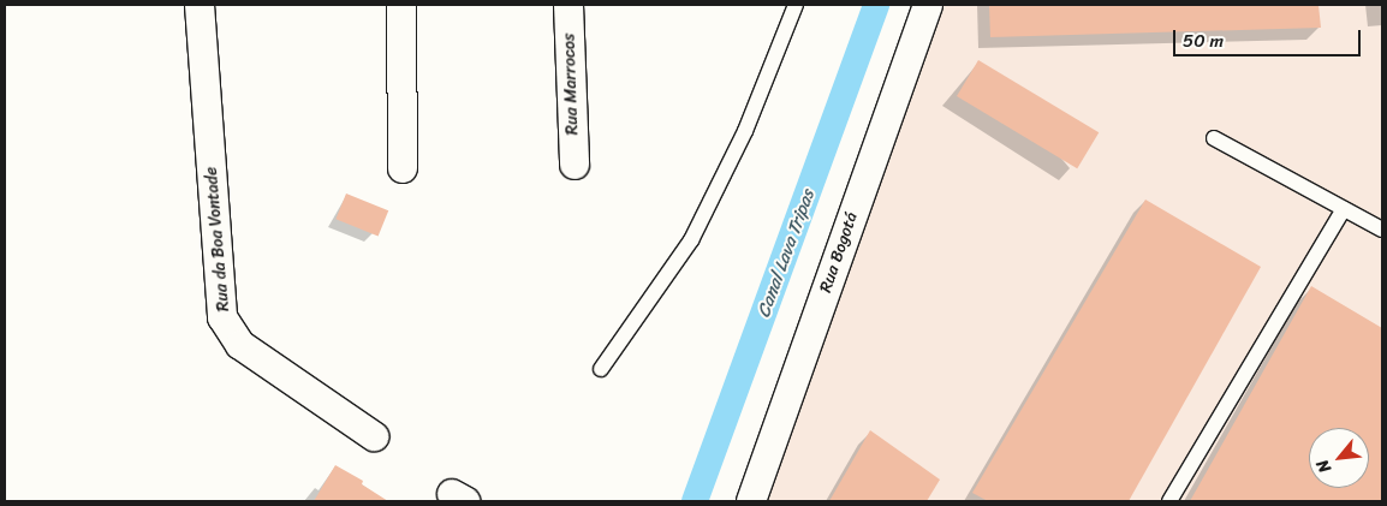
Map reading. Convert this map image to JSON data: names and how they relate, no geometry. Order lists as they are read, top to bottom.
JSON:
{
  "streets": {
    "street": ["Rua Marrocos", "Rua da Boa Vontade", "Rua Bogotá"]
  },
  "water": ["Canal Lava Tripas"],
  "scale_bar": "50 m",
  "north": "bottom left"
}
